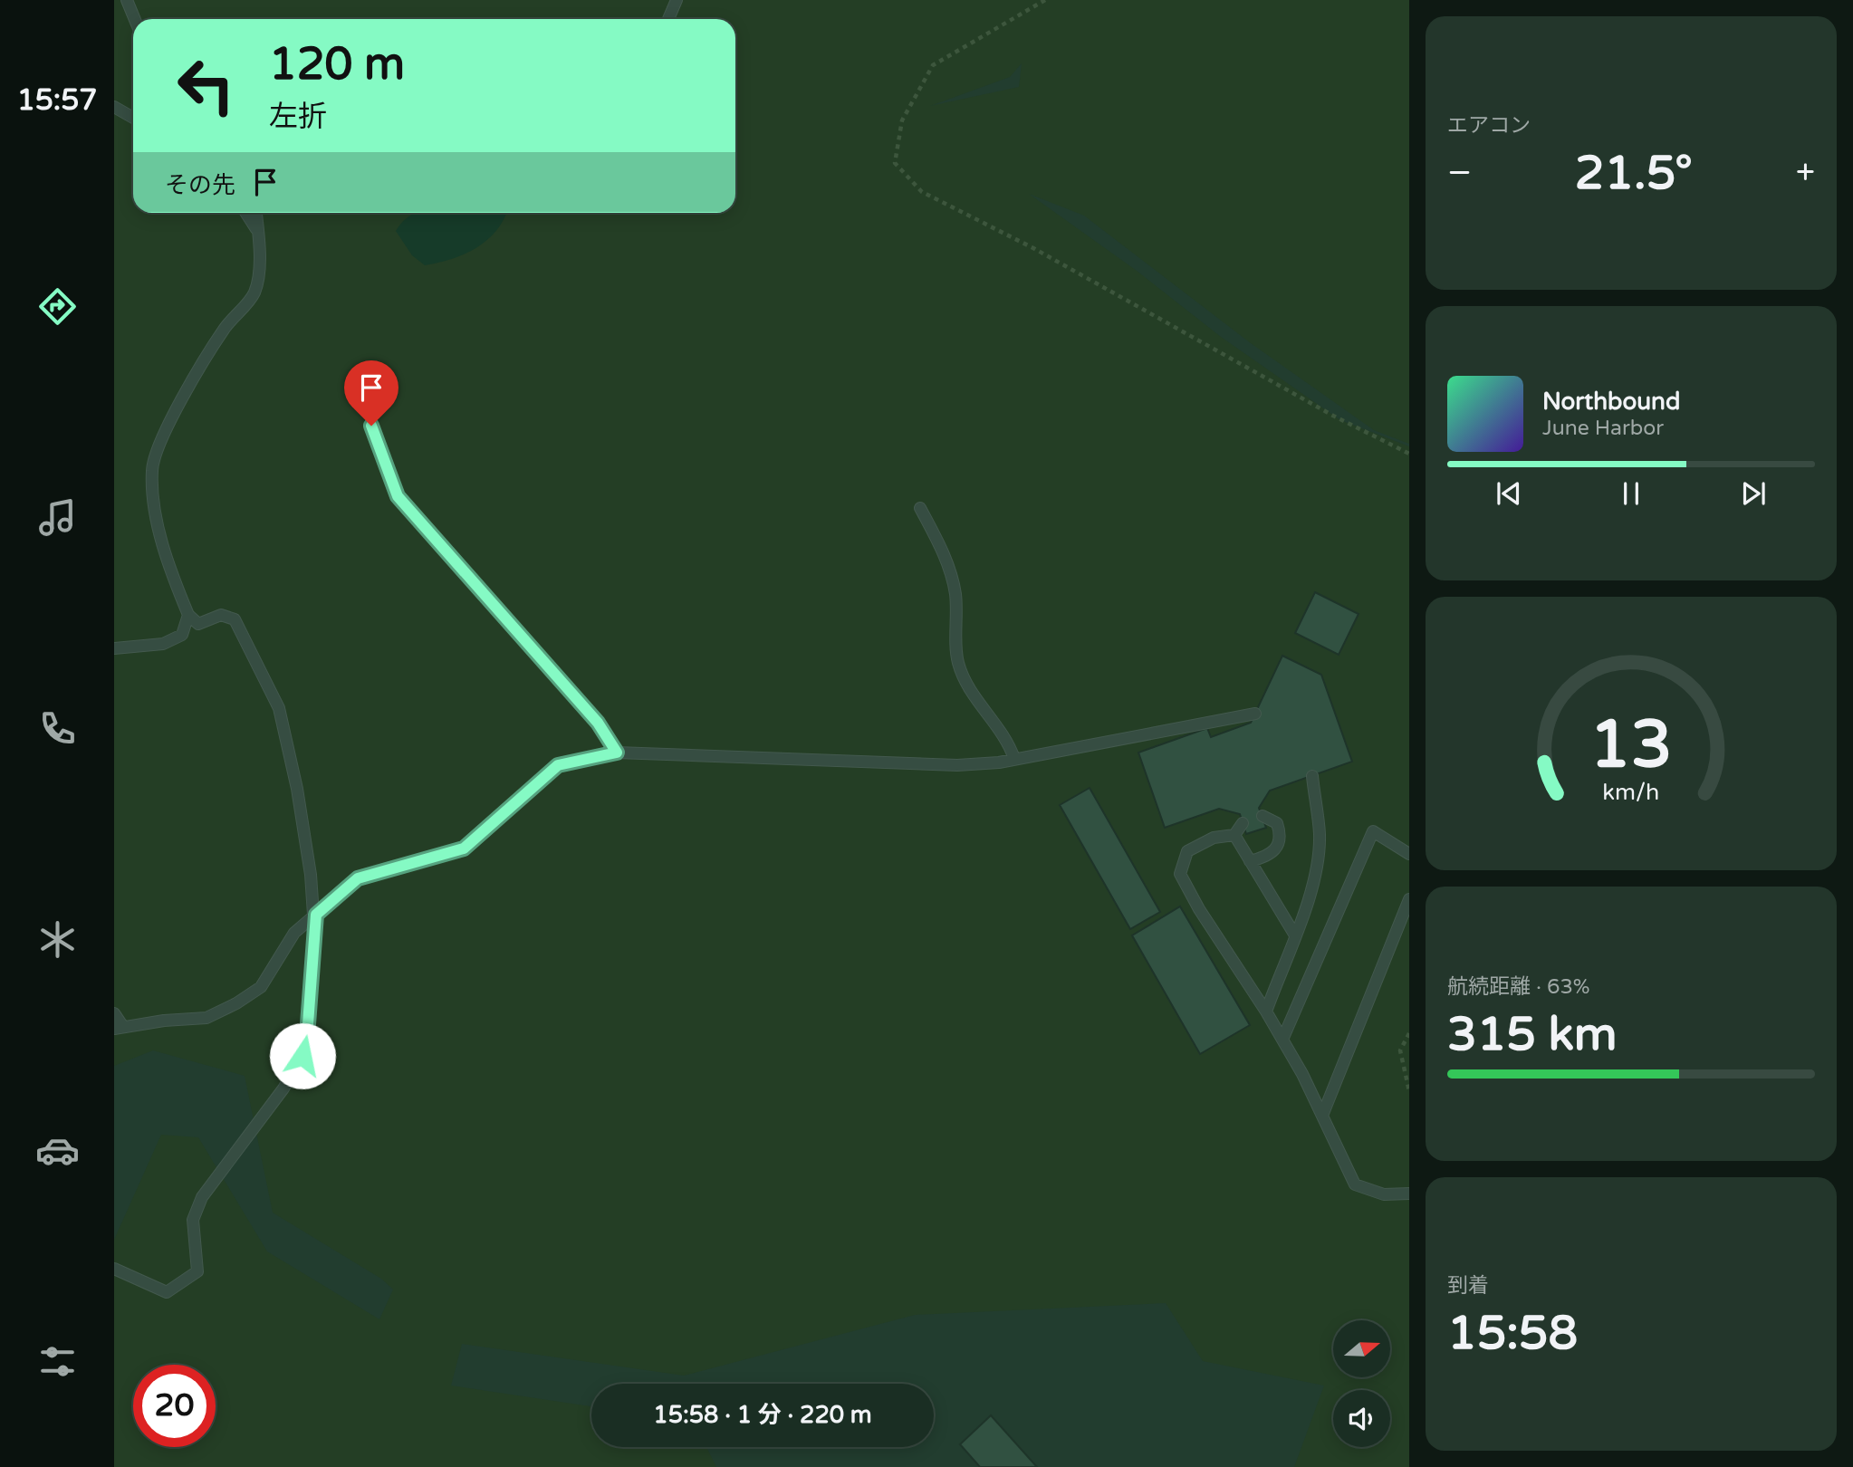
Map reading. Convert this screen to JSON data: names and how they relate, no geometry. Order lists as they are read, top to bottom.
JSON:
{
  "north": "right",
  "page": {
    "tabs": "15:57",
    "tile": [
      "エアコン",
      ["航続距離 · 63%", "315 km"],
      ["到着", "15:58"]
    ],
    "turn": ["120 m", "左折"],
    "heat": ["−", "21.5°", "+"],
    "then": "その先",
    "song": ["Northbound", "June Harbor"],
    "limit": "20",
    "trip": "15:58 · 1 分 · 220 m",
    "gauge": ["13", "km/h"]
  }
}
